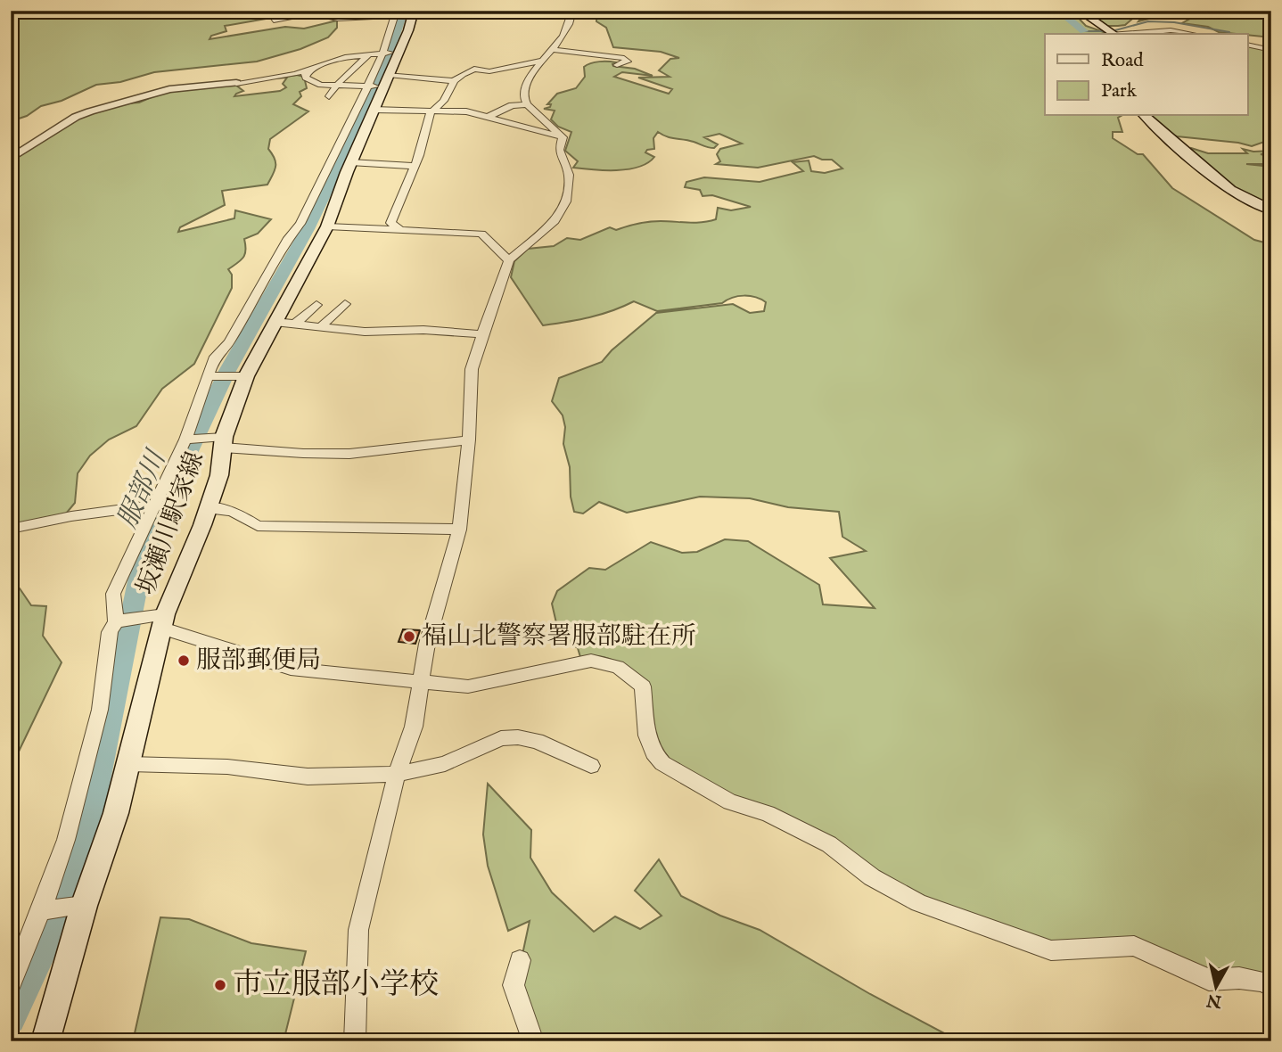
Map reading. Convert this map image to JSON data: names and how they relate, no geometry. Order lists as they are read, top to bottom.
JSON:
{
  "streets": {
    "main road": ["坂瀬川駅家線"]
  },
  "water": ["服部川"],
  "places": ["福山北警察署服部駐在所", "服部郵便局", "市立服部小学校"],
  "legend": ["Road", "Park"],
  "north": "bottom"
}
